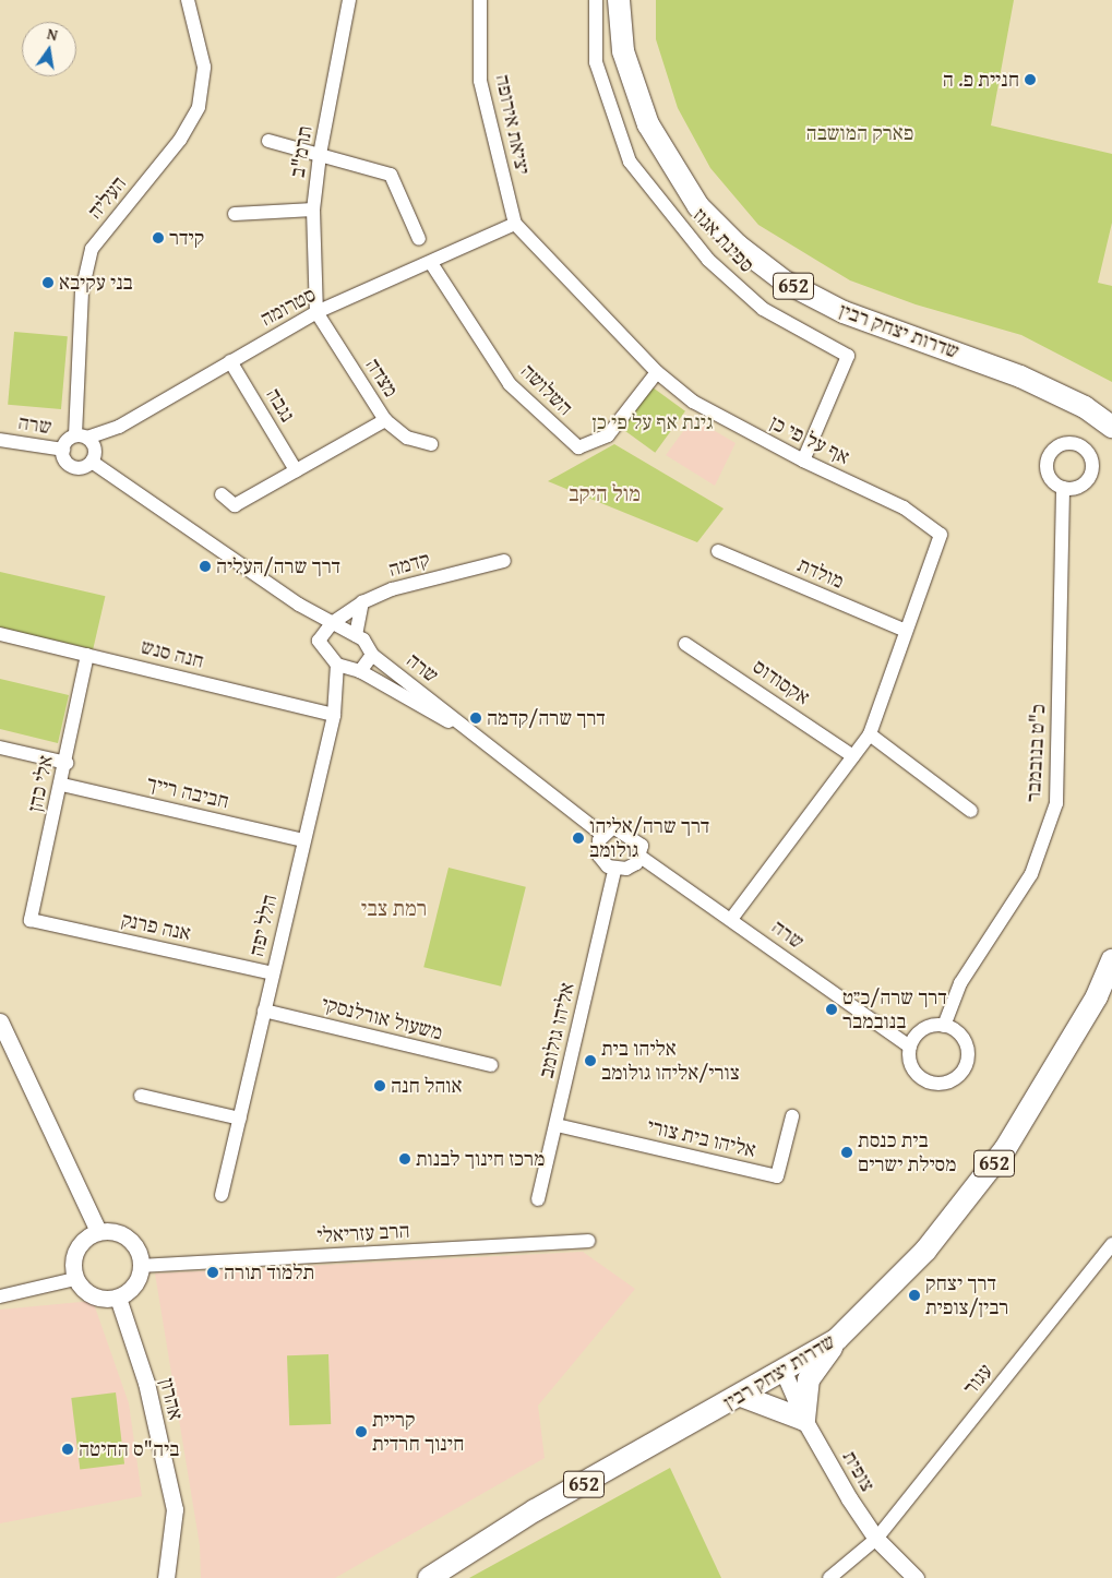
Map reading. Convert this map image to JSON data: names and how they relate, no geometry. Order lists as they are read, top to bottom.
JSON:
{
  "streets": {
    "main road": ["652", "שדרות יצחק רבין"],
    "street": [
      "יציאת אירופה",
      "תרמ\"ב",
      "העליה",
      "ספינת אגוז",
      "סטרומה",
      "מצדה",
      "השלושה",
      "נגבה",
      "שרה",
      "אף על פי כן",
      "קדמה",
      "מולדת",
      "חנה סנש",
      "אקסודוס",
      "כ\"ט בנובמבר",
      "אלי כהן",
      "חביבה רייך",
      "הלל יפה",
      "אנה פרנק",
      "משעול אורלנסקי",
      "אליהו גולומב",
      "אליהו בית צורי",
      "הרב עזריאלי",
      "עגור",
      "אהרון",
      "צופית"
    ]
  },
  "crossings": [
    ["יציאת אירופה", "סטרומה"],
    ["יציאת אירופה", "אף על פי כן"],
    ["תרמ\"ב", "סטרומה"],
    ["תרמ\"ב", "מצדה"],
    ["העליה", "סטרומה"],
    ["העליה", "שרה"],
    ["ספינת אגוז", "אף על פי כן"],
    ["סטרומה", "מצדה"],
    ["סטרומה", "השלושה"],
    ["סטרומה", "נגבה"],
    ["סטרומה", "שרה"],
    ["סטרומה", "אף על פי כן"],
    ["שדרות יצחק רבין", "צופית"],
    ["השלושה", "אף על פי כן"],
    ["שרה", "אף על פי כן"],
    ["שרה", "כ\"ט בנובמבר"],
    ["שרה", "אליהו גולומב"],
    ["אף על פי כן", "מולדת"],
    ["אף על פי כן", "אקסודוס"],
    ["חנה סנש", "אלי כהן"],
    ["חנה סנש", "הלל יפה"],
    ["אלי כהן", "חביבה רייך"],
    ["אלי כהן", "אנה פרנק"],
    ["חביבה רייך", "הלל יפה"],
    ["הלל יפה", "אנה פרנק"],
    ["הלל יפה", "משעול אורלנסקי"],
    ["אליהו גולומב", "אליהו בית צורי"],
    ["הרב עזריאלי", "אהרון"],
    ["עגור", "צופית"]
  ],
  "districts": ["מול היקב", "רמת צבי"],
  "parks": ["פארק המושבה", "גינת אף על פי כן"],
  "places": [
    "חניית פ. ה",
    "קידר",
    "בני עקיבא",
    "דרך שרה/העליה",
    "דרך שרה/קדמה",
    "דרך שרה/אליהו גולומב",
    "דרך שרה/כ״ט בנובמבר",
    "אליהו בית צורי/אליהו גולומב",
    "אוהל חנה",
    "בית כנסת מסילת ישרים",
    "מרכז חינוך לבנות",
    "תלמוד תורה",
    "דרך יצחק רבין/צופית",
    "קריית חינוך חרדית",
    "ביה\"ס החיטה"
  ],
  "north": "top"
}
